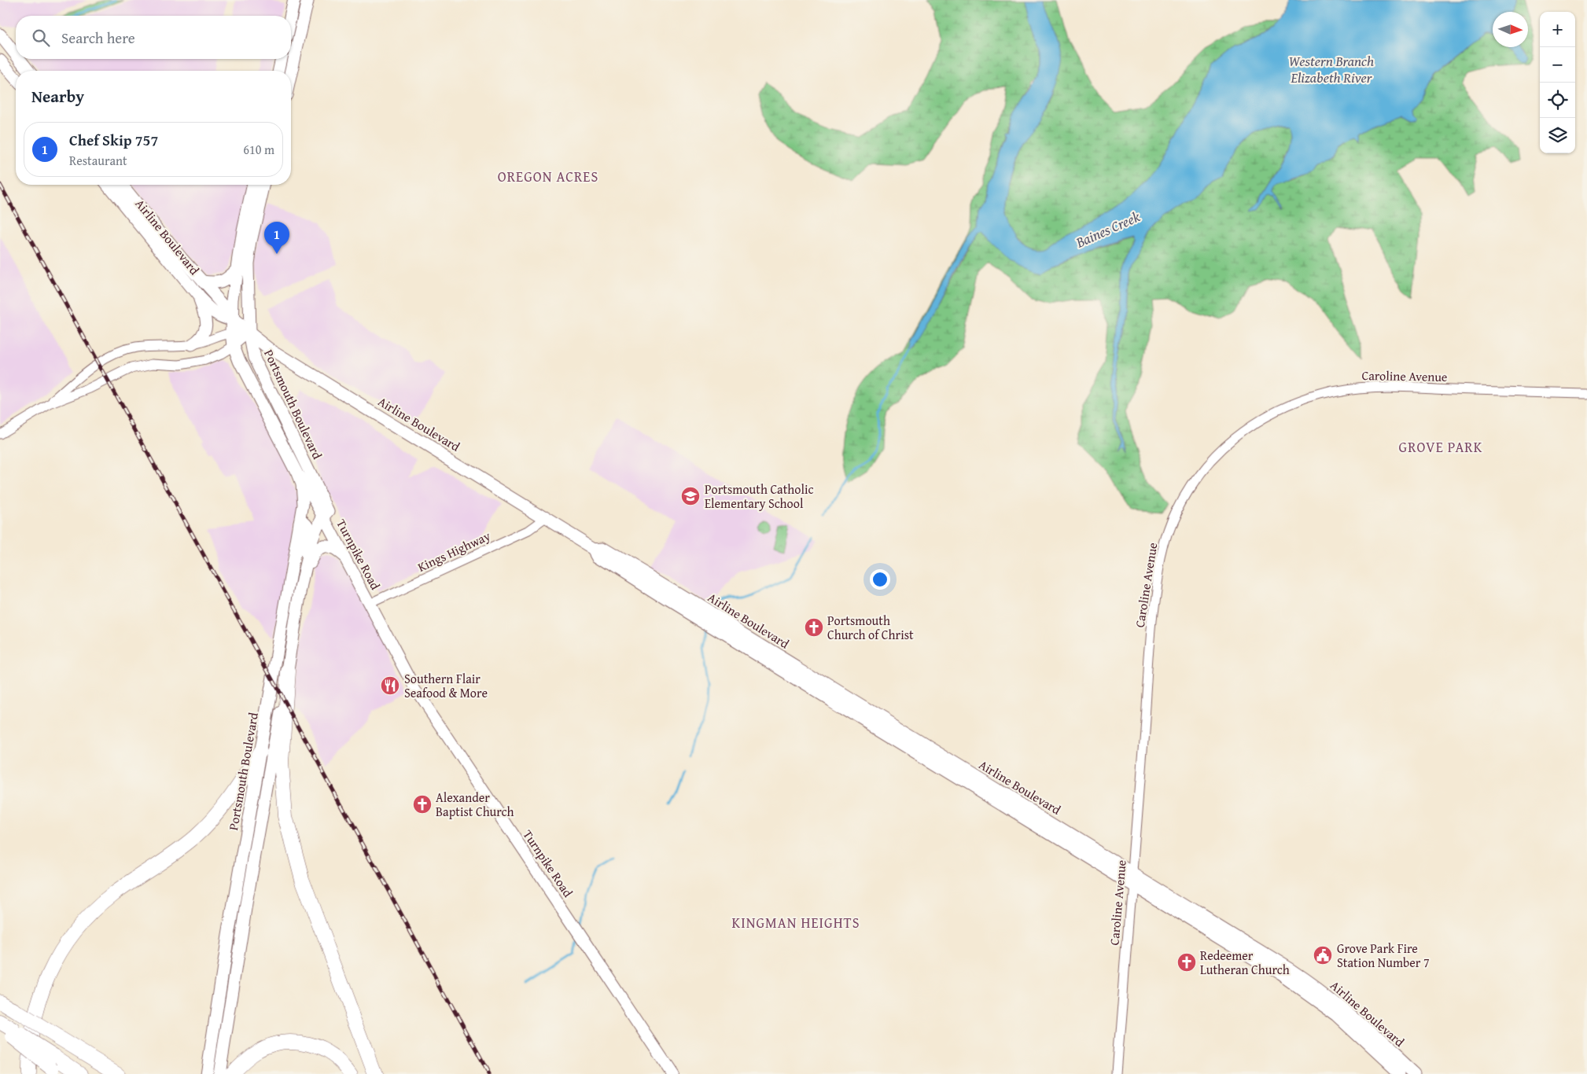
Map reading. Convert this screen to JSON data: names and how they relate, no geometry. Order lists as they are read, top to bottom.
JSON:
{
  "streets": {
    "main road": ["Airline Boulevard", "Portsmouth Boulevard", "Turnpike Road"],
    "street": ["Caroline Avenue", "Kings Highway"]
  },
  "crossings": [
    ["Airline Boulevard", "Caroline Avenue"],
    ["Airline Boulevard", "Portsmouth Boulevard"],
    ["Airline Boulevard", "Kings Highway"],
    ["Portsmouth Boulevard", "Turnpike Road"],
    ["Kings Highway", "Turnpike Road"]
  ],
  "districts": ["OREGON ACRES", "GROVE PARK", "KINGMAN HEIGHTS"],
  "water": ["Western Branch Elizabeth River", "Baines Creek"],
  "places": {
    "school or university": ["Portsmouth Catholic Elementary School"],
    "church": ["Portsmouth Church of Christ", "Alexander Baptist Church", "Redeemer Lutheran Church"],
    "restaurant": ["Southern Flair Seafood & More"],
    "public building": ["Grove Park Fire Station Number 7"]
  },
  "north": "right",
  "page": {
    "map_buttons": ["+", "−"],
    "search": "Search here",
    "heading": "Nearby",
    "list": [
      {
        "mark": "1",
        "name": "Chef Skip 757",
        "note": "Restaurant",
        "value": "610 m"
      }
    ],
    "pins": "1"
  }
}
